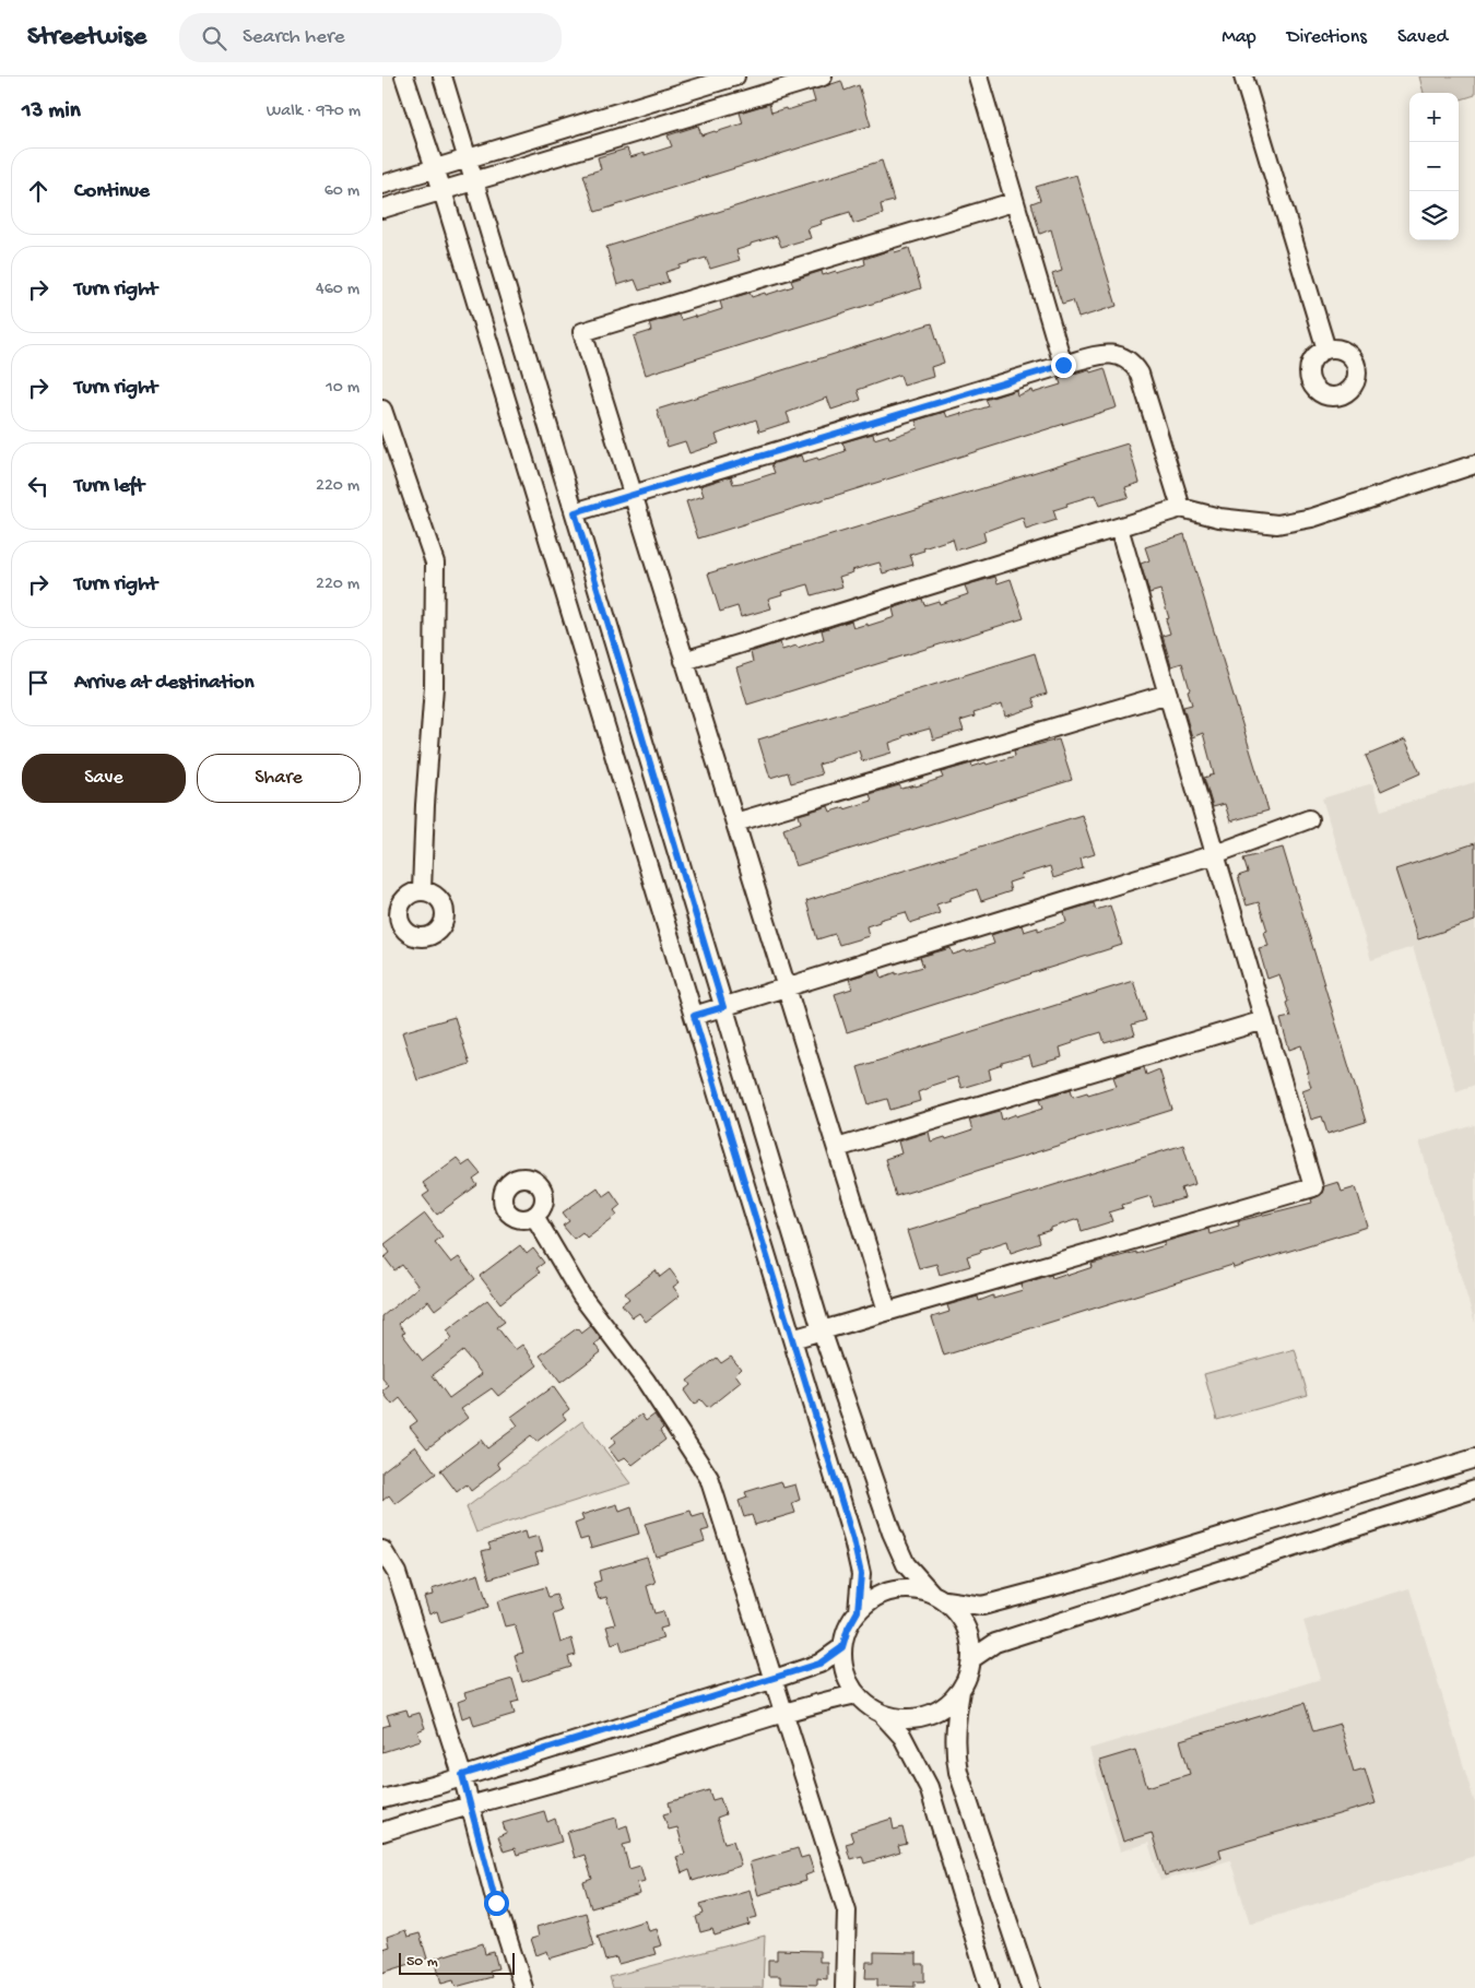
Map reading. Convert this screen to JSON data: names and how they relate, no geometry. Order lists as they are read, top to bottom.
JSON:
{
  "scale_bar": "50 m",
  "page": {
    "header": "Streetwise",
    "search": "Search here",
    "nav": ["Map", "Directions", "Saved"],
    "heading": ["13 min", "Walk · 970 m"],
    "map_buttons": ["+", "−"],
    "list": [
      ["Continue", "60 m"],
      ["Turn right", "460 m"],
      ["Turn right", "10 m"],
      ["Turn left", "220 m"],
      ["Turn right", "220 m"],
      "Arrive at destination"
    ],
    "buttons": ["Save", "Share"],
    "scale": "50 m"
  }
}
